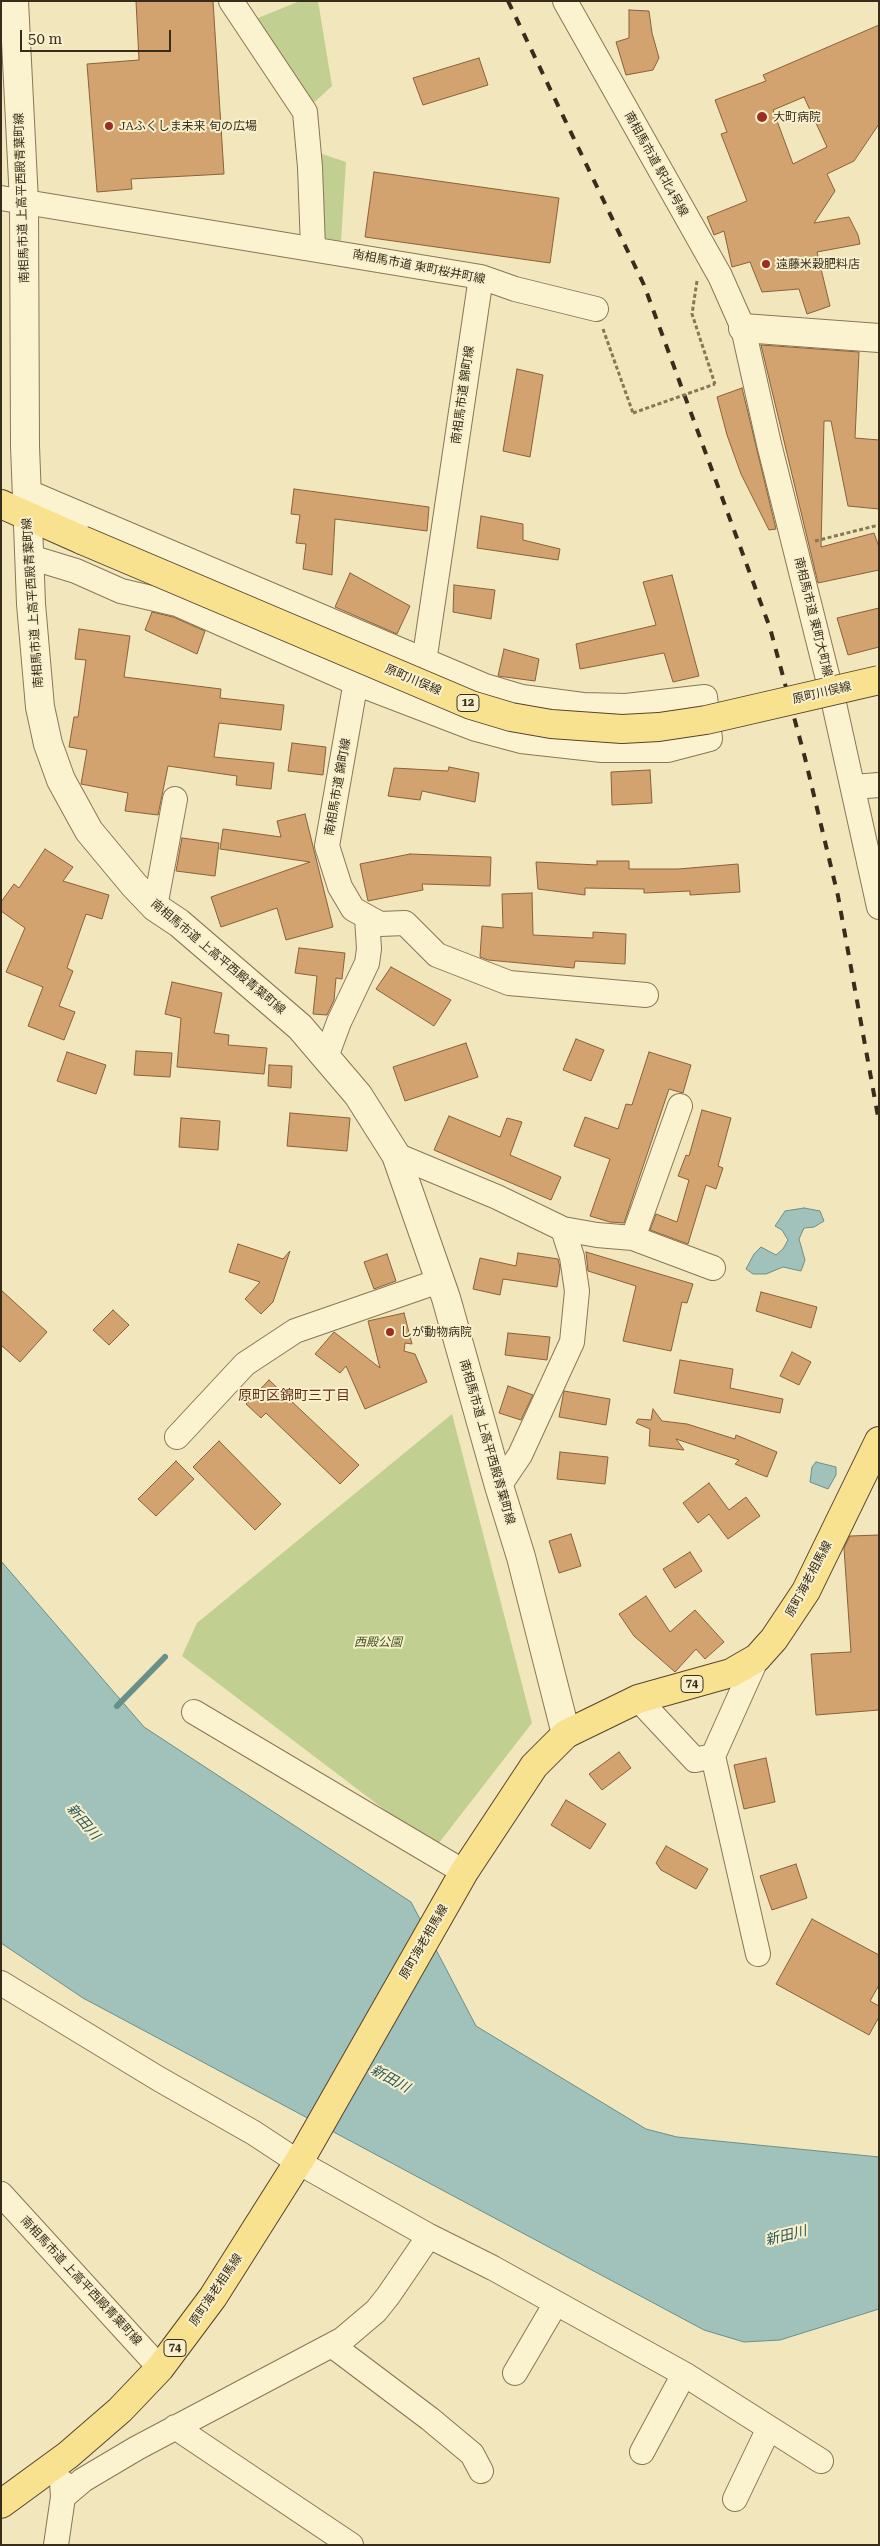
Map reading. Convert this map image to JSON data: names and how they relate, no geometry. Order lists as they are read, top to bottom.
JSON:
{
  "streets": {
    "main road": [
      "原町川俣線",
      "12",
      "原町海老相馬線",
      "74"
    ],
    "street": [
      "南相馬市道 駅北4号線",
      "南相馬市道 上高平西殿青葉町線",
      "南相馬市道 東町桜井町線",
      "南相馬市道 錦町線",
      "南相馬市道 東町大町線"
    ]
  },
  "crossings": [
    ["南相馬市道 駅北4号線", "南相馬市道 東町大町線"],
    ["南相馬市道 上高平西殿青葉町線", "南相馬市道 東町桜井町線"],
    ["南相馬市道 上高平西殿青葉町線", "原町川俣線"],
    ["南相馬市道 上高平西殿青葉町線", "原町海老相馬線"],
    ["南相馬市道 東町桜井町線", "南相馬市道 錦町線"]
  ],
  "districts": ["原町区錦町三丁目"],
  "water": ["新田川"],
  "parks": ["西殿公園"],
  "places": [
    "大町病院",
    "JAふくしま未来 旬の広場",
    "遠藤米穀肥料店",
    "しが動物病院"
  ],
  "scale_bar": "50 m"
}
